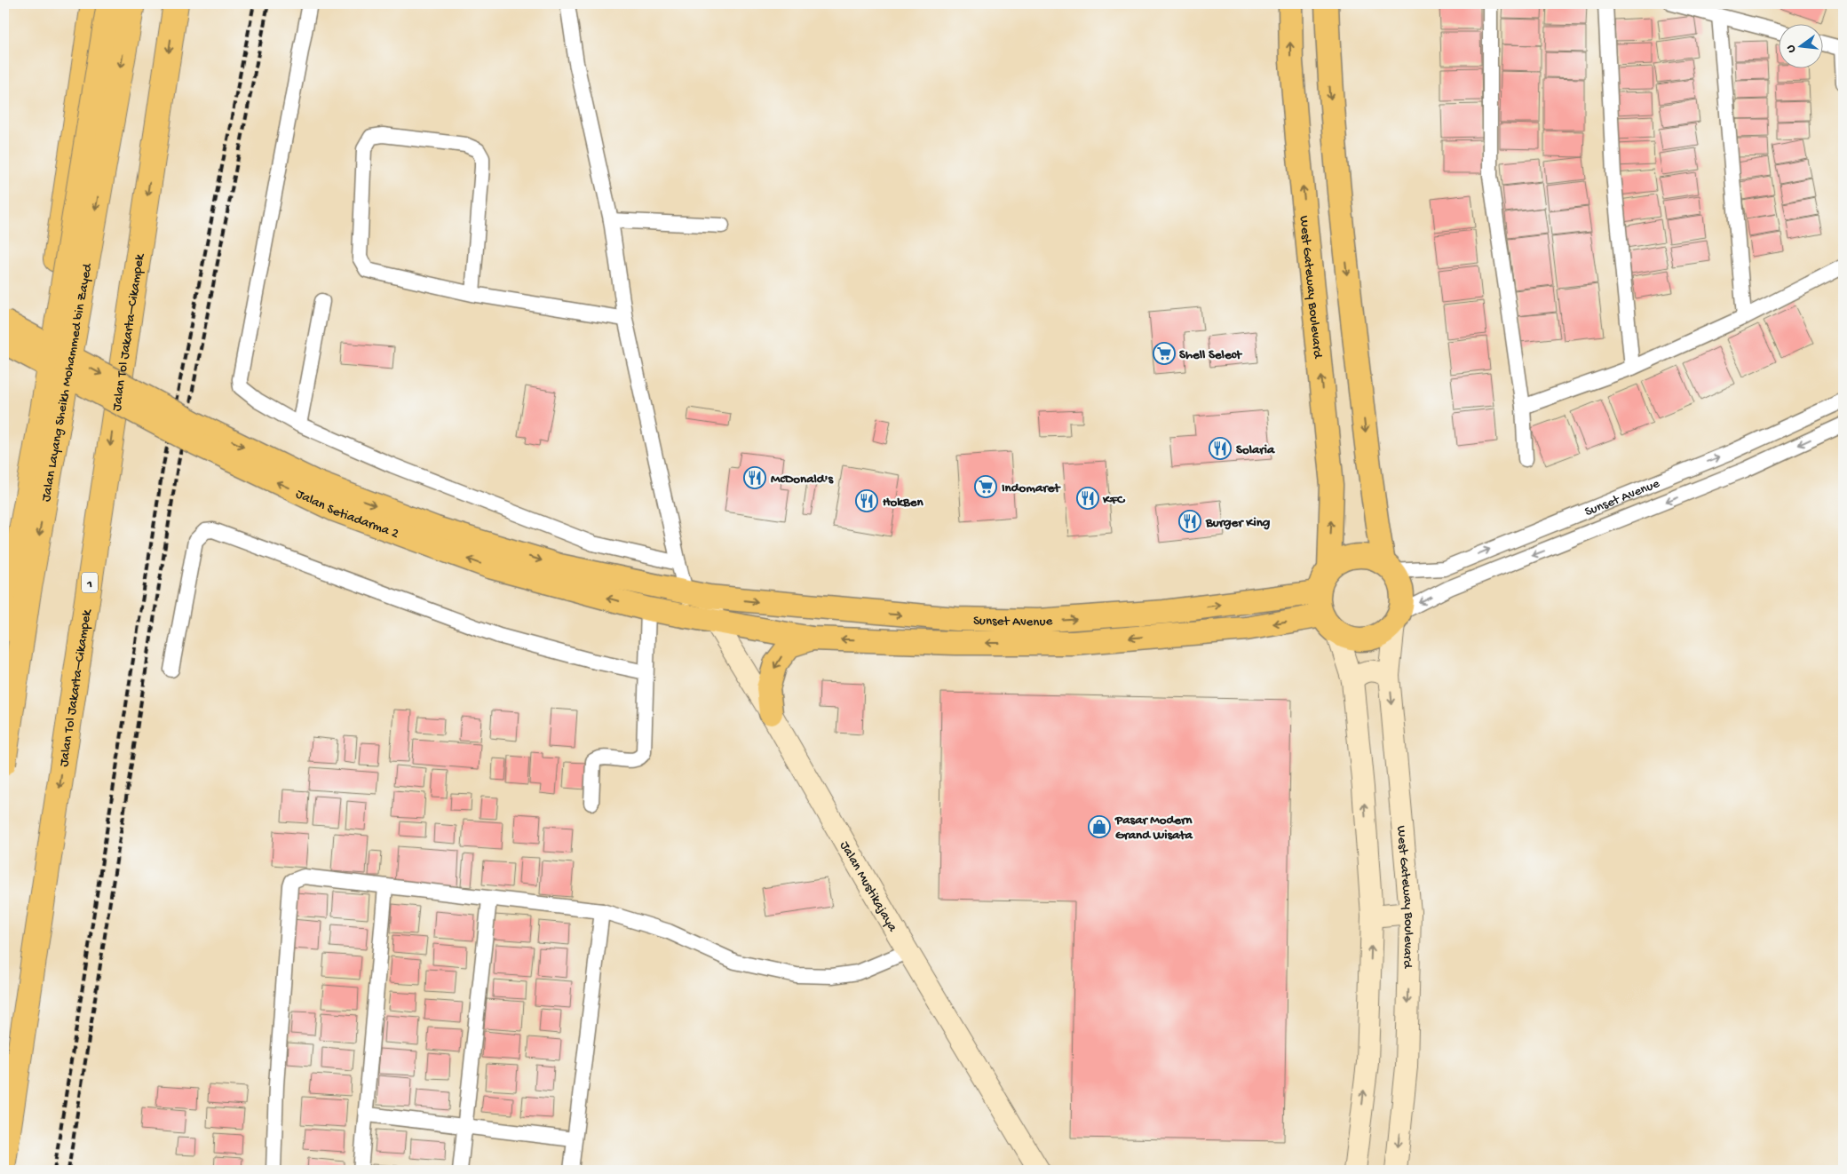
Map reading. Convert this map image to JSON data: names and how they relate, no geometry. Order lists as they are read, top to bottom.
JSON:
{
  "streets": {
    "highway": ["Jalan Tol Jakarta–Cikampek", "Jalan Layang Sheikh Mohammed bin Zayed", "1"],
    "main road": [
      "West Gateway Boulevard",
      "Sunset Avenue",
      "Jalan Setiadarma 2",
      "Jalan Mustikajaya"
    ]
  },
  "crossings": [
    ["West Gateway Boulevard", "Sunset Avenue"],
    ["Sunset Avenue", "Jalan Setiadarma 2"],
    ["Sunset Avenue", "Jalan Mustikajaya"],
    ["Jalan Setiadarma 2", "Jalan Mustikajaya"]
  ],
  "places": {
    "supermarket": ["Shell Select", "Indomaret"],
    "restaurant": [
      "Solaria",
      "McDonald's",
      "KFC",
      "HokBen",
      "Burger King"
    ],
    "shop": ["Pasar Modern Grand Wisata"]
  },
  "north": "left"
}
